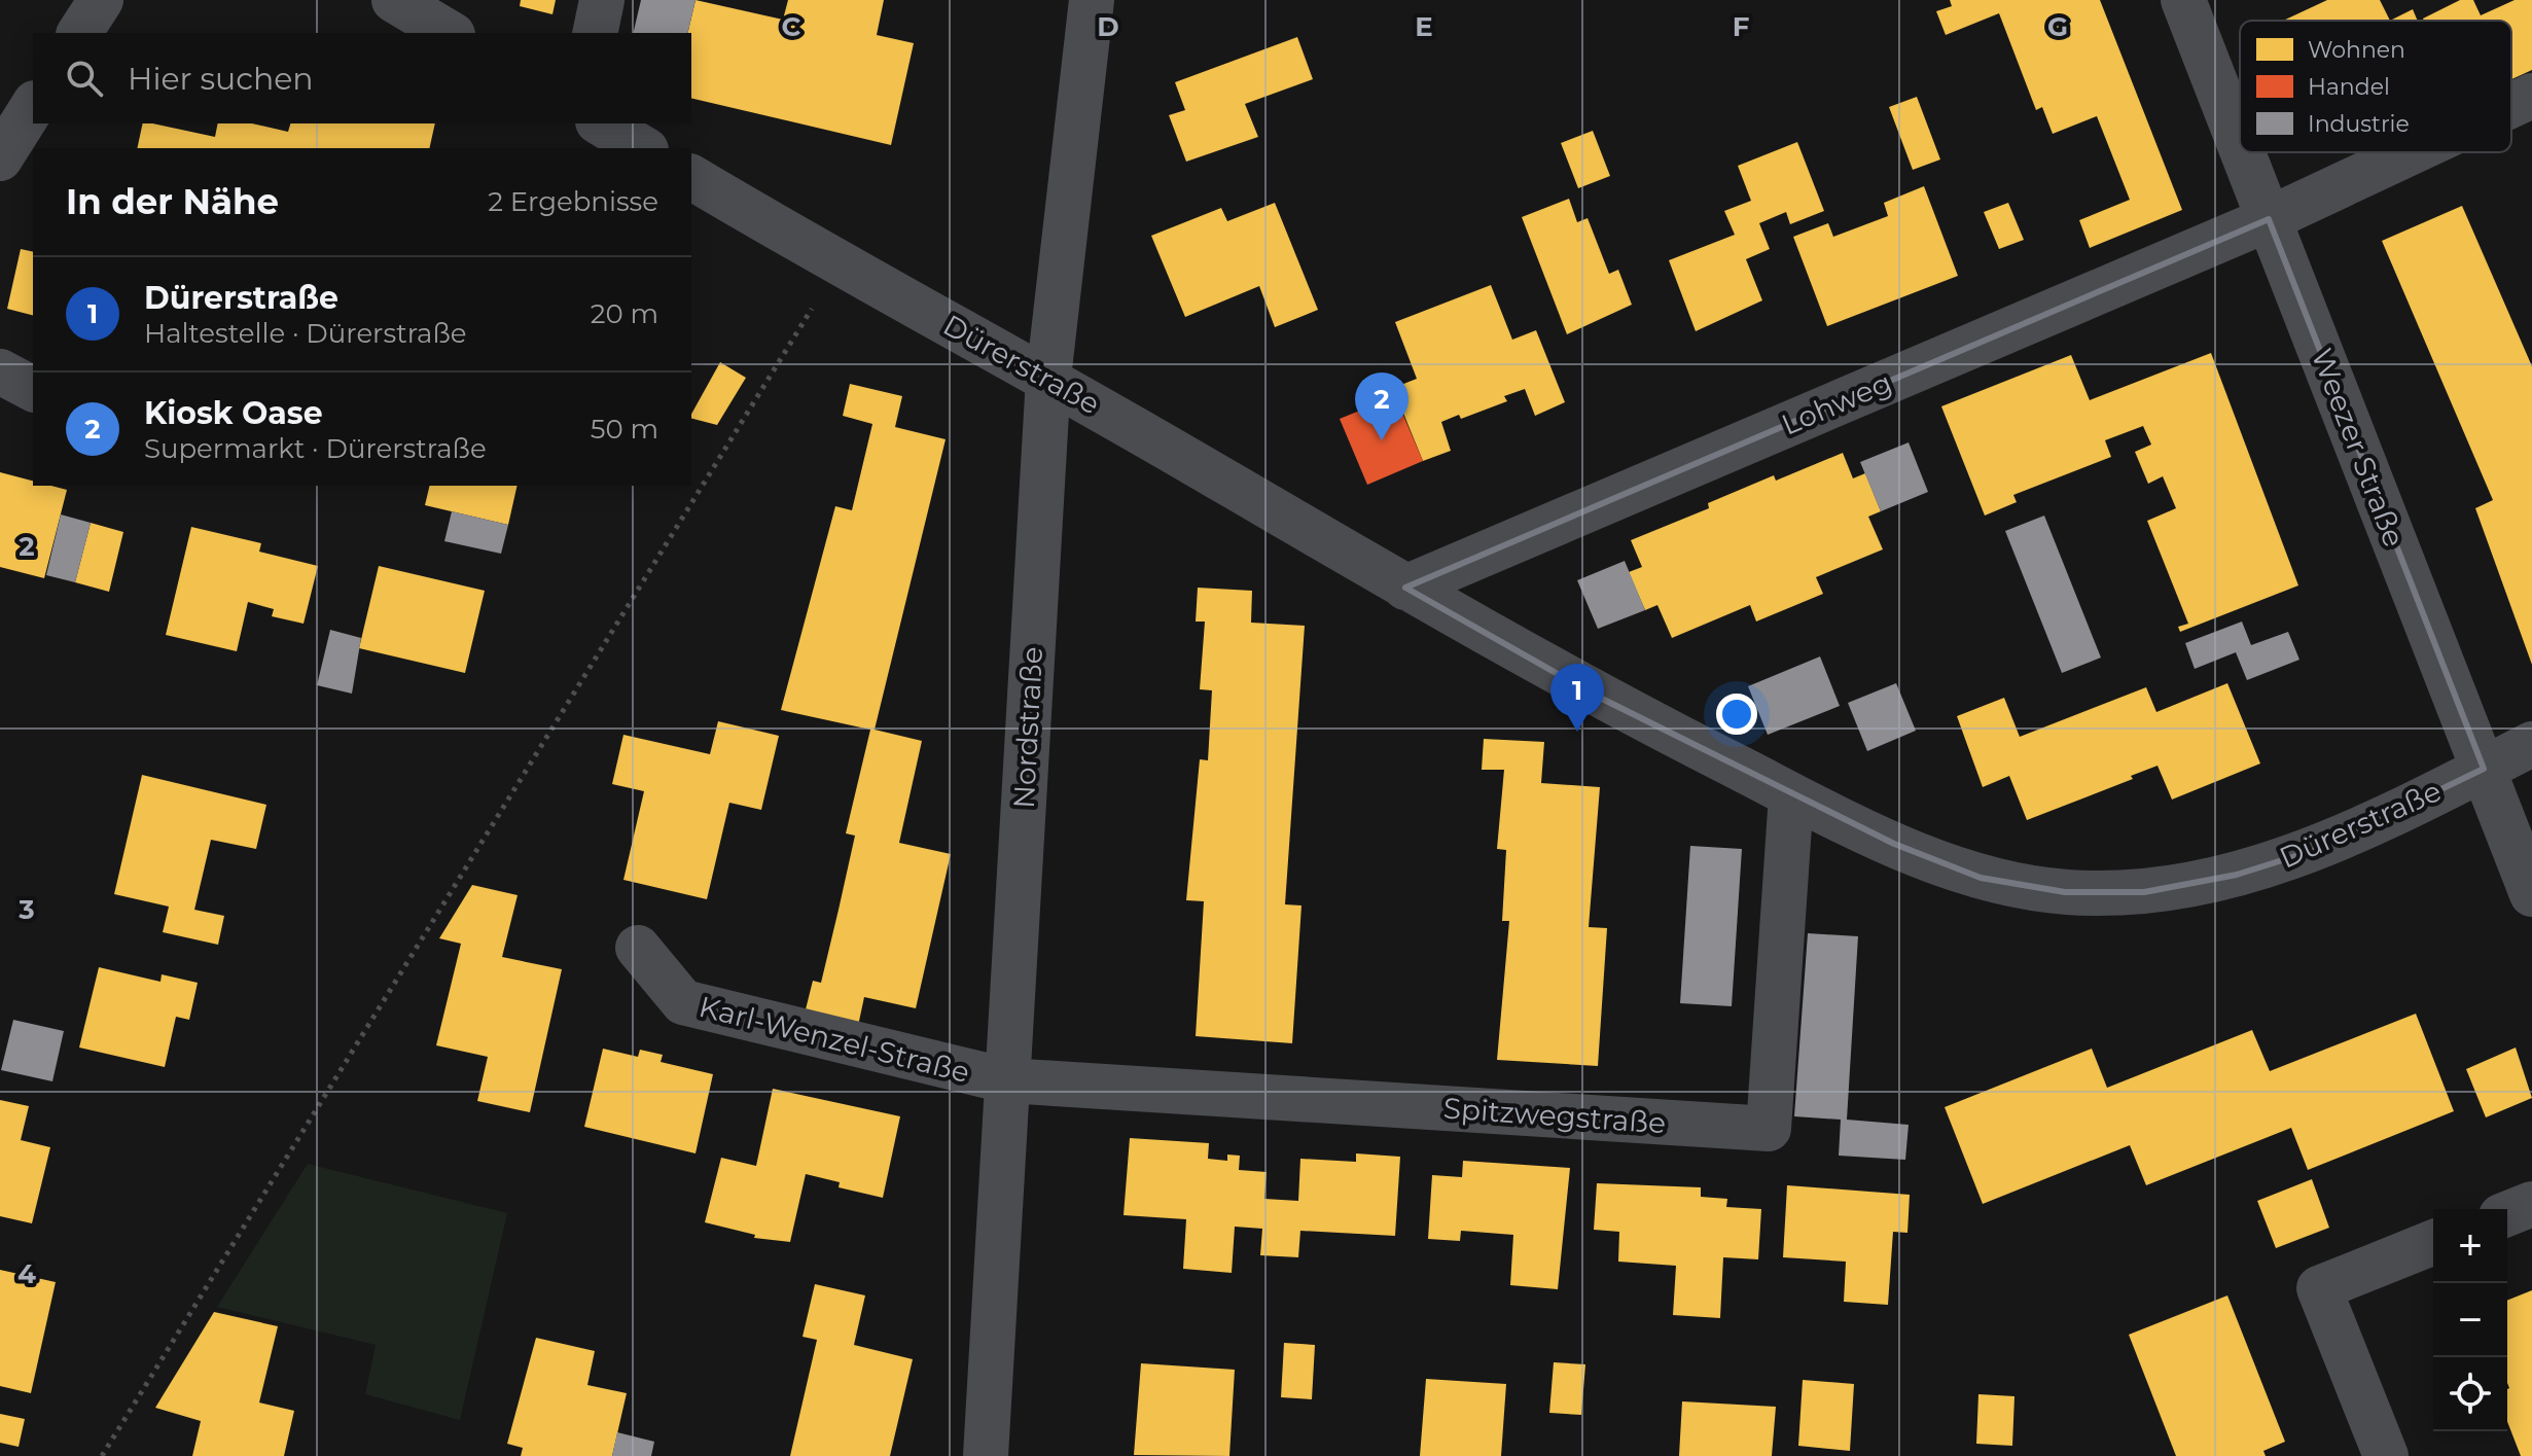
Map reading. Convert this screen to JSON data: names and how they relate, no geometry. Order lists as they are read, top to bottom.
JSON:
{
  "streets": {
    "street": [
      "Dürerstraße",
      "Lohweg",
      "Weezer Straße",
      "Nordstraße",
      "Karl-Wenzel-Straße",
      "Spitzwegstraße"
    ]
  },
  "crossings": [
    ["Dürerstraße", "Lohweg"],
    ["Dürerstraße", "Weezer Straße"],
    ["Dürerstraße", "Nordstraße"],
    ["Dürerstraße", "Spitzwegstraße"],
    ["Lohweg", "Weezer Straße"],
    ["Nordstraße", "Karl-Wenzel-Straße"],
    ["Nordstraße", "Spitzwegstraße"],
    ["Karl-Wenzel-Straße", "Spitzwegstraße"]
  ],
  "legend": ["Wohnen", "Handel", "Industrie"],
  "page": {
    "search": "Hier suchen",
    "heading": ["In der Nähe", "2 Ergebnisse"],
    "list": [
      {
        "mark": "1",
        "name": "Dürerstraße",
        "note": "Haltestelle · Dürerstraße",
        "value": "20 m"
      },
      {
        "mark": "2",
        "name": "Kiosk Oase",
        "note": "Supermarkt · Dürerstraße",
        "value": "50 m"
      }
    ],
    "pins": ["2", "1"],
    "map_buttons": ["+", "−"]
  },
  "grid": {
    "columns": [
      "C",
      "D",
      "E",
      "F",
      "G"
    ],
    "rows": ["2", "3", "4"]
  }
}
